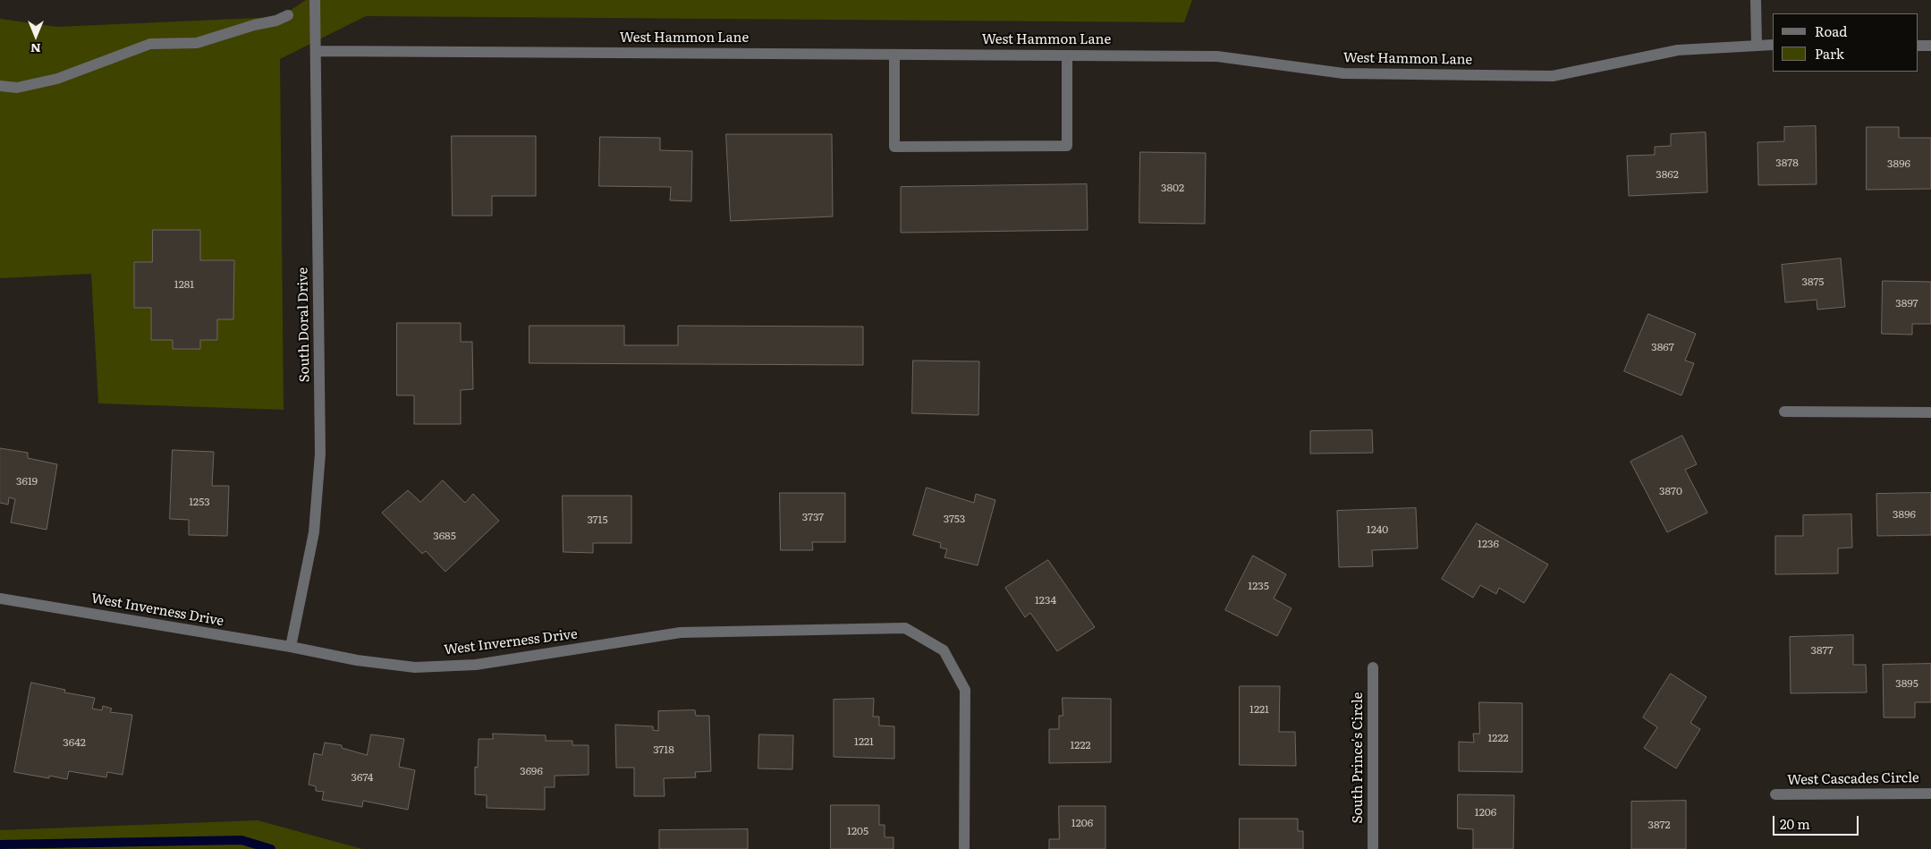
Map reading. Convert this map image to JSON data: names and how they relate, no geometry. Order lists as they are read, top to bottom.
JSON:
{
  "streets": {
    "street": [
      "West Hammon Lane",
      "South Doral Drive",
      "West Inverness Drive",
      "South Prince's Circle",
      "West Cascades Circle"
    ]
  },
  "crossings": [
    ["West Hammon Lane", "South Doral Drive"],
    ["South Doral Drive", "West Inverness Drive"]
  ],
  "house_numbers": [
    "3878",
    "3896",
    "3862",
    "3802",
    "3875",
    "1281",
    "3897",
    "3867",
    "3619",
    "3870",
    "1253",
    "3896",
    "3737",
    "3753",
    "3715",
    "1240",
    "3685",
    "1236",
    "1235",
    "1234",
    "3877",
    "3895",
    "1221",
    "1222",
    "1221",
    "3642",
    "1222",
    "3718",
    "3696",
    "3674",
    "1206",
    "1206",
    "3872",
    "1205"
  ],
  "legend": ["Road", "Park"],
  "scale_bar": "20 m",
  "north": "bottom"
}
